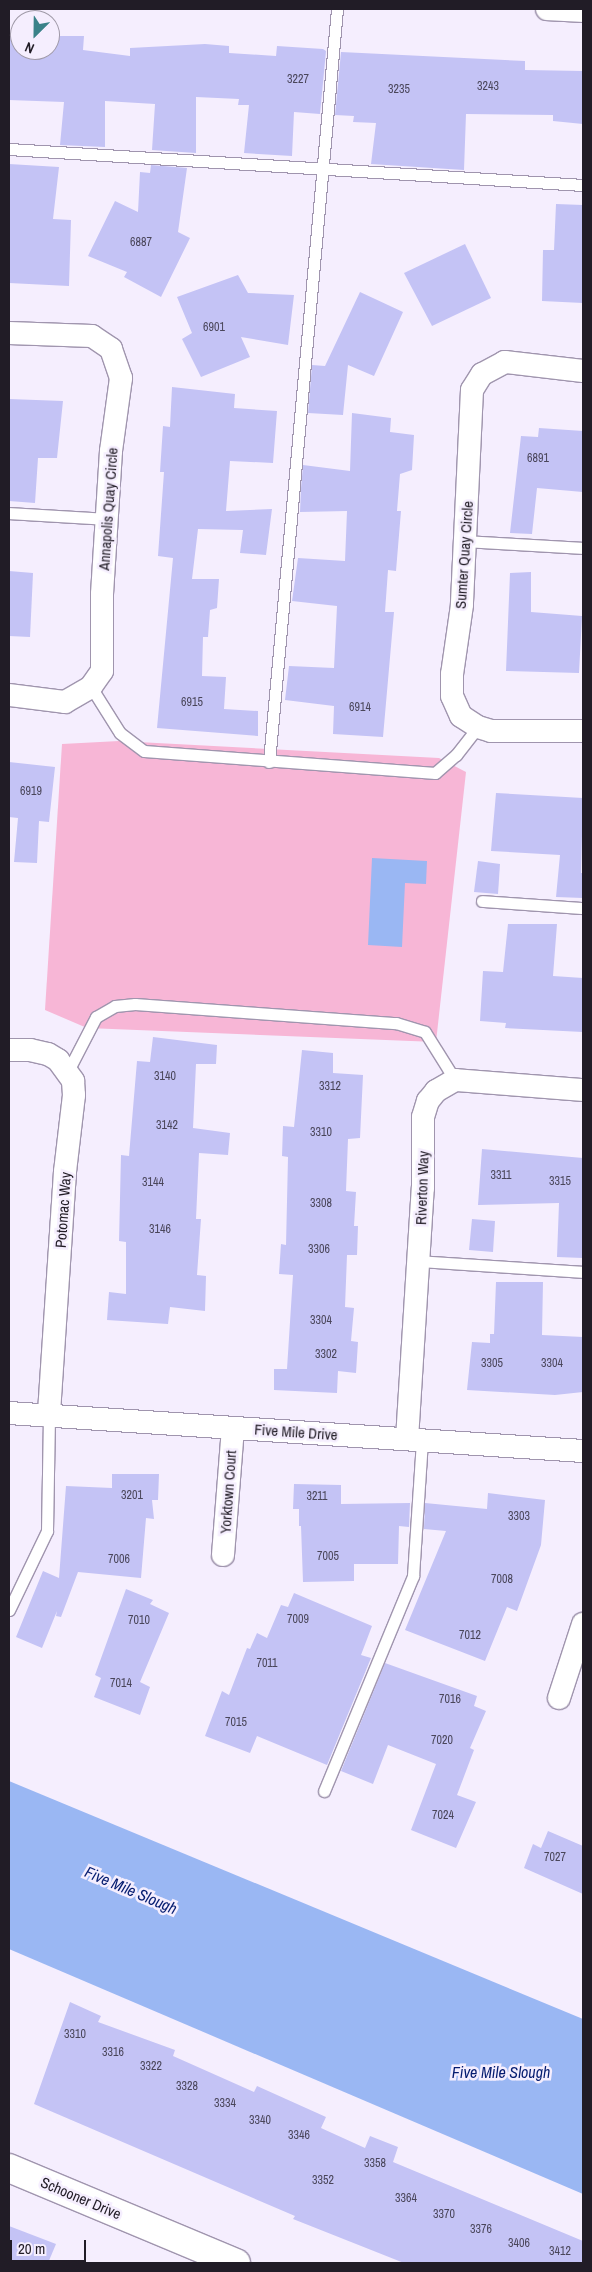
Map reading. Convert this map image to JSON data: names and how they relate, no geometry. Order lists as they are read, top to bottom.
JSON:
{
  "streets": {
    "street": [
      "Annapolis Quay Circle",
      "Sumter Quay Circle",
      "Riverton Way",
      "Potomac Way",
      "Five Mile Drive",
      "Yorktown Court",
      "Schooner Drive"
    ]
  },
  "crossings": [
    ["Riverton Way", "Five Mile Drive"],
    ["Potomac Way", "Five Mile Drive"],
    ["Five Mile Drive", "Yorktown Court"]
  ],
  "water": ["Five Mile Slough"],
  "house_numbers": [
    "3227",
    "3243",
    "3235",
    "6887",
    "6901",
    "6891",
    "6915",
    "6914",
    "6919",
    "3140",
    "3312",
    "3142",
    "3310",
    "3311",
    "3315",
    "3144",
    "3308",
    "3146",
    "3306",
    "3304",
    "3302",
    "3305",
    "3304",
    "3201",
    "3211",
    "3303",
    "7005",
    "7006",
    "7008",
    "7009",
    "7010",
    "7012",
    "7011",
    "7014",
    "7016",
    "7015",
    "7020",
    "7024",
    "7027",
    "3310",
    "3316",
    "3322",
    "3328",
    "3334",
    "3340",
    "3346",
    "3358",
    "3352",
    "3364",
    "3370",
    "3376",
    "3406",
    "3412"
  ],
  "scale_bar": "20 m",
  "north": "bottom left"
}
